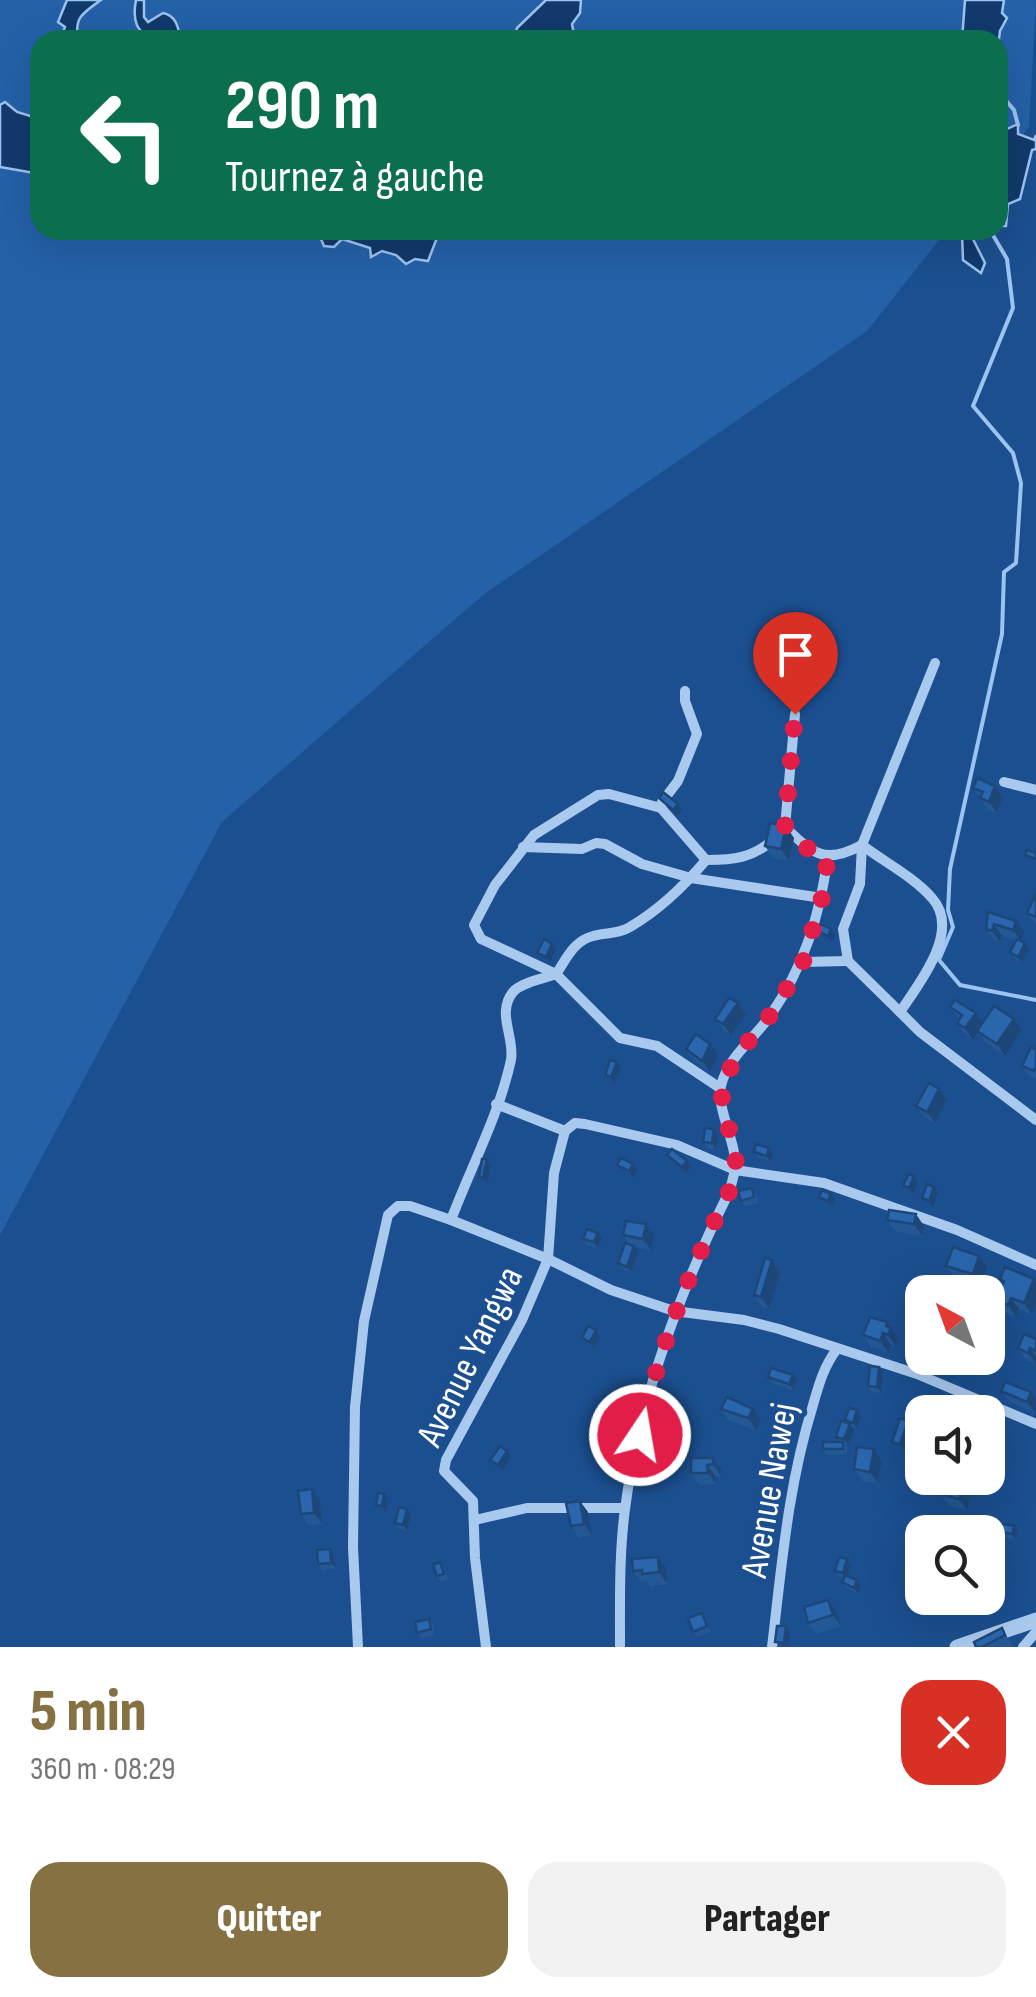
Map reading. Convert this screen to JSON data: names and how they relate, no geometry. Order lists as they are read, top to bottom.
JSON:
{
  "streets": {
    "street": ["Avenue Yangwa", "Avenue Nawej"]
  },
  "north": "top left",
  "page": {
    "turn": ["290 m", "Tournez à gauche"],
    "heading": ["5 min", "360 m · 08:29"],
    "buttons": ["Quitter", "Partager"]
  }
}
